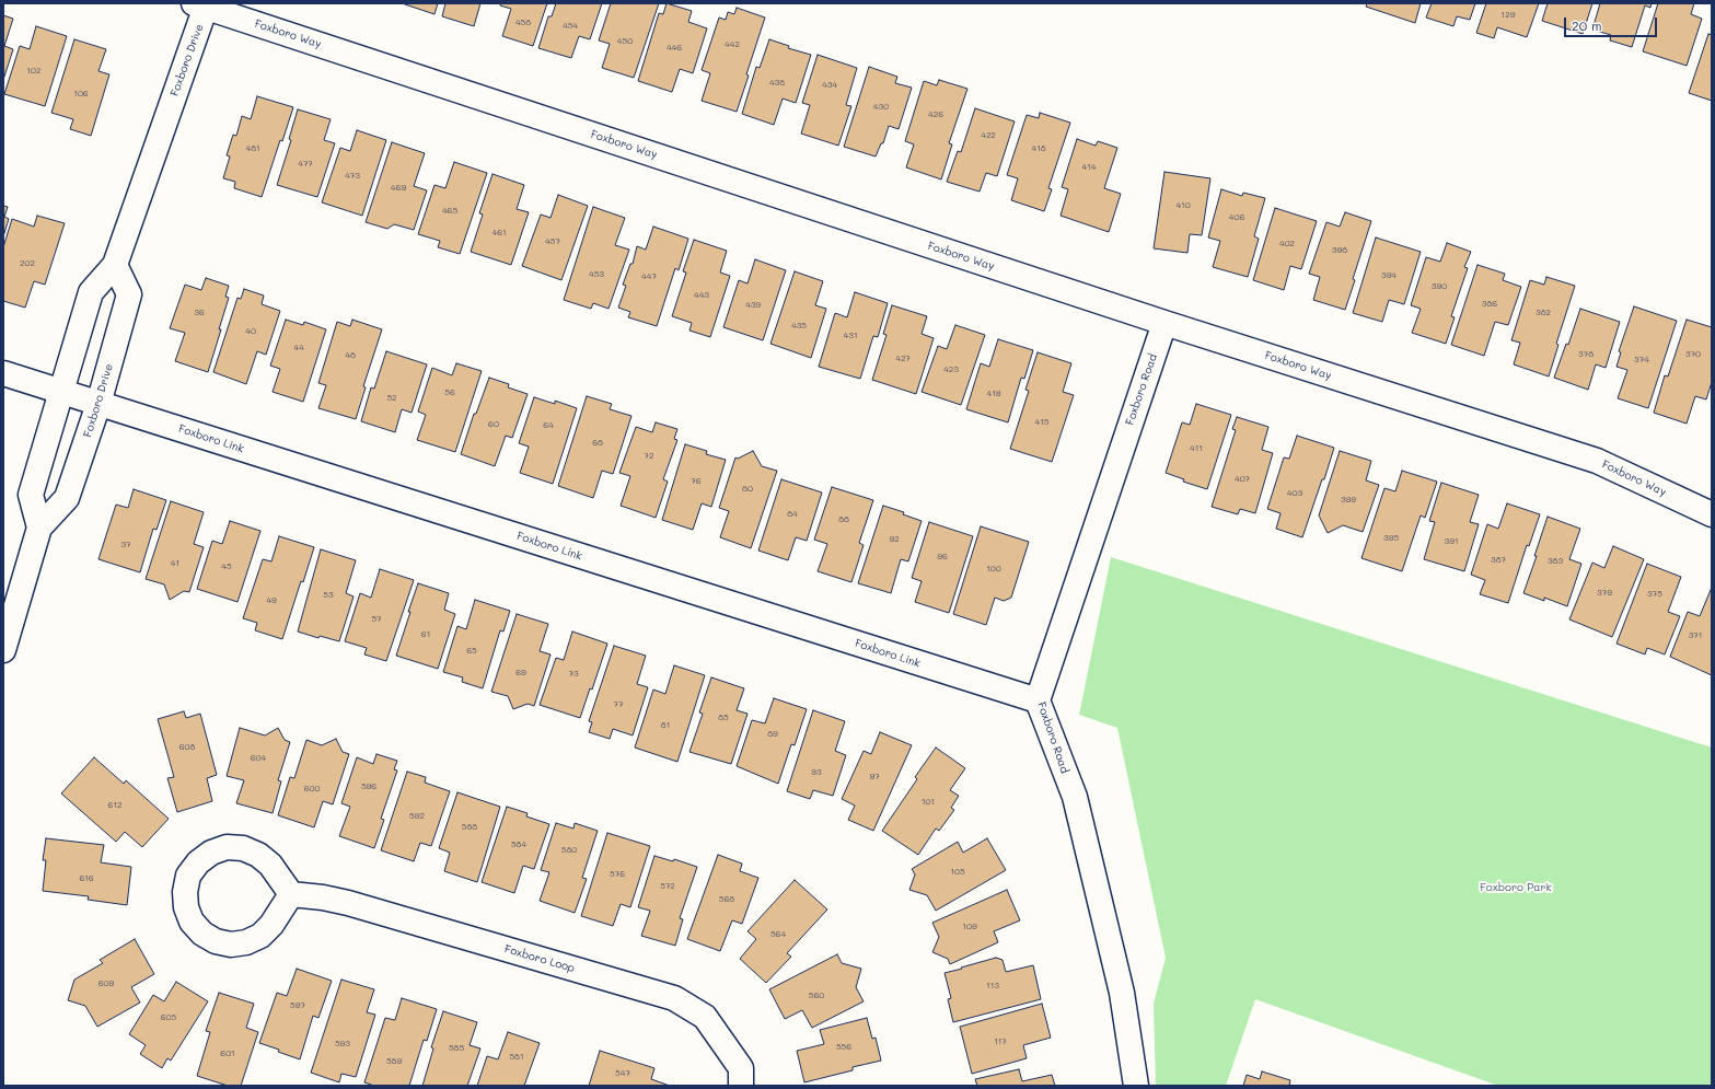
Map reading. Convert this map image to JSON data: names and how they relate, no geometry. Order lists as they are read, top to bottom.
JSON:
{
  "streets": {
    "street": [
      "Foxboro Way",
      "Foxboro Drive",
      "Foxboro Road",
      "Foxboro Link",
      "Foxboro Loop"
    ]
  },
  "crossings": [
    ["Foxboro Way", "Foxboro Drive"],
    ["Foxboro Way", "Foxboro Road"],
    ["Foxboro Drive", "Foxboro Link"],
    ["Foxboro Road", "Foxboro Link"]
  ],
  "parks": ["Foxboro Park"],
  "house_numbers": [
    "129",
    "458",
    "454",
    "450",
    "442",
    "446",
    "102",
    "438",
    "434",
    "106",
    "430",
    "426",
    "422",
    "481",
    "418",
    "477",
    "414",
    "473",
    "469",
    "410",
    "465",
    "406",
    "461",
    "457",
    "402",
    "398",
    "202",
    "453",
    "394",
    "447",
    "390",
    "443",
    "386",
    "439",
    "36",
    "382",
    "435",
    "40",
    "431",
    "44",
    "378",
    "370",
    "48",
    "427",
    "374",
    "423",
    "56",
    "419",
    "52",
    "415",
    "60",
    "64",
    "68",
    "411",
    "72",
    "407",
    "76",
    "80",
    "403",
    "399",
    "84",
    "88",
    "395",
    "92",
    "391",
    "37",
    "96",
    "387",
    "383",
    "41",
    "45",
    "100",
    "379",
    "375",
    "53",
    "49",
    "57",
    "61",
    "371",
    "65",
    "69",
    "73",
    "77",
    "85",
    "81",
    "89",
    "608",
    "604",
    "93",
    "97",
    "596",
    "600",
    "101",
    "612",
    "592",
    "588",
    "584",
    "580",
    "105",
    "576",
    "616",
    "572",
    "568",
    "109",
    "564",
    "609",
    "113",
    "560",
    "597",
    "605",
    "117",
    "593",
    "556",
    "585",
    "601",
    "581",
    "589",
    "547"
  ],
  "scale_bar": "20 m"
}
